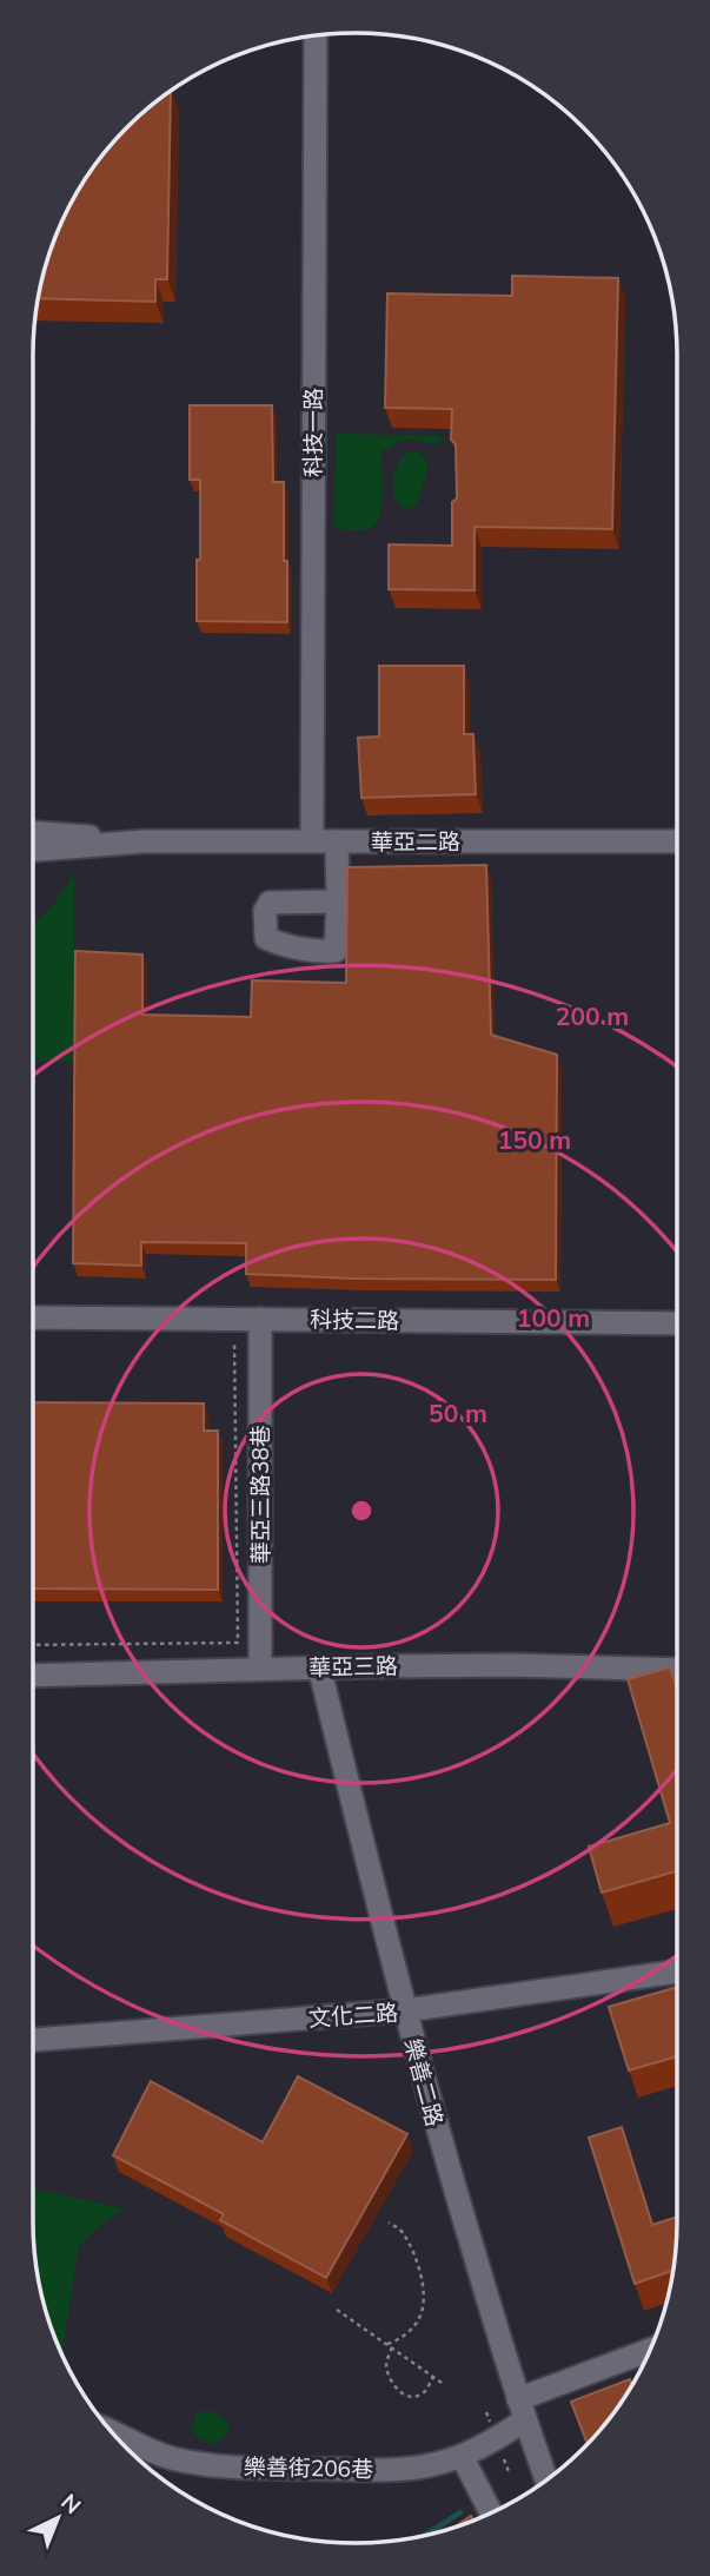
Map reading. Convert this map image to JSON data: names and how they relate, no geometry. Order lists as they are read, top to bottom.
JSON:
{
  "streets": {
    "street": [
      "科技一路",
      "華亞二路",
      "科技二路",
      "華亞三路38巷",
      "華亞三路",
      "文化二路",
      "樂善二路",
      "樂善街206巷"
    ]
  },
  "crossings": [
    ["科技一路", "華亞二路"],
    ["科技二路", "華亞三路38巷"],
    ["華亞三路38巷", "華亞三路"],
    ["華亞三路", "樂善二路"],
    ["文化二路", "樂善二路"],
    ["樂善二路", "樂善街206巷"]
  ],
  "north": "top right",
  "rings": [
    "200 m",
    "150 m",
    "100 m",
    "50 m"
  ]
}
